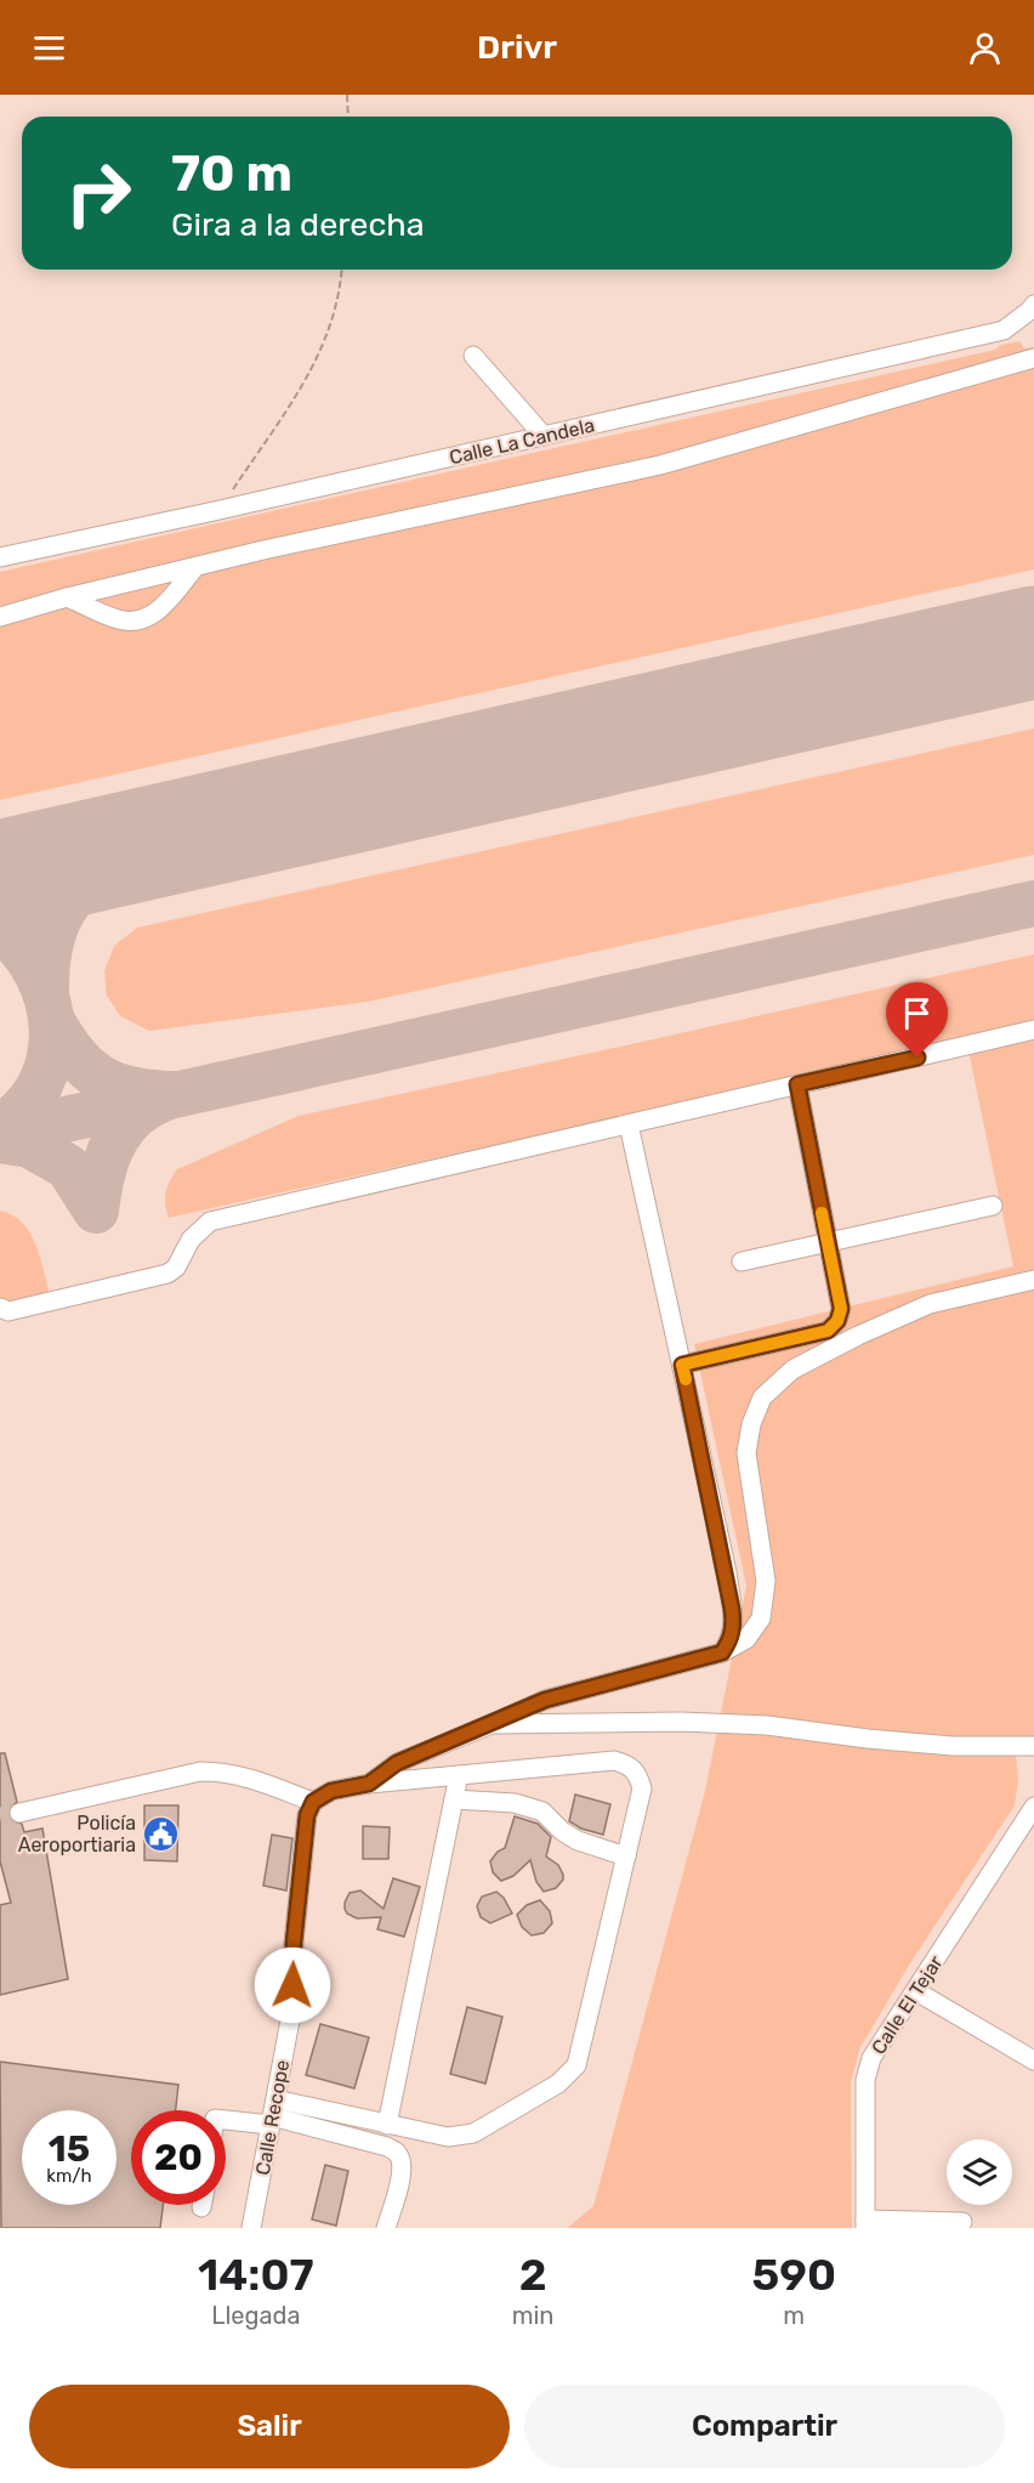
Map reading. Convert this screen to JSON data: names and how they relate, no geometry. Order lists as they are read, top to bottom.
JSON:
{
  "streets": {
    "street": ["Calle La Candela", "Calle El Tejar", "Calle Recope"]
  },
  "places": {
    "public building": ["Policía Aeroportiaria"]
  },
  "page": {
    "header": "Drivr",
    "turn": ["70 m", "Gira a la derecha"],
    "speed": "15 km/h",
    "limit": "20",
    "eta": [
      "14:07",
      "Llegada",
      "2",
      "min",
      "590",
      "m"
    ],
    "buttons": ["Salir", "Compartir"]
  }
}
